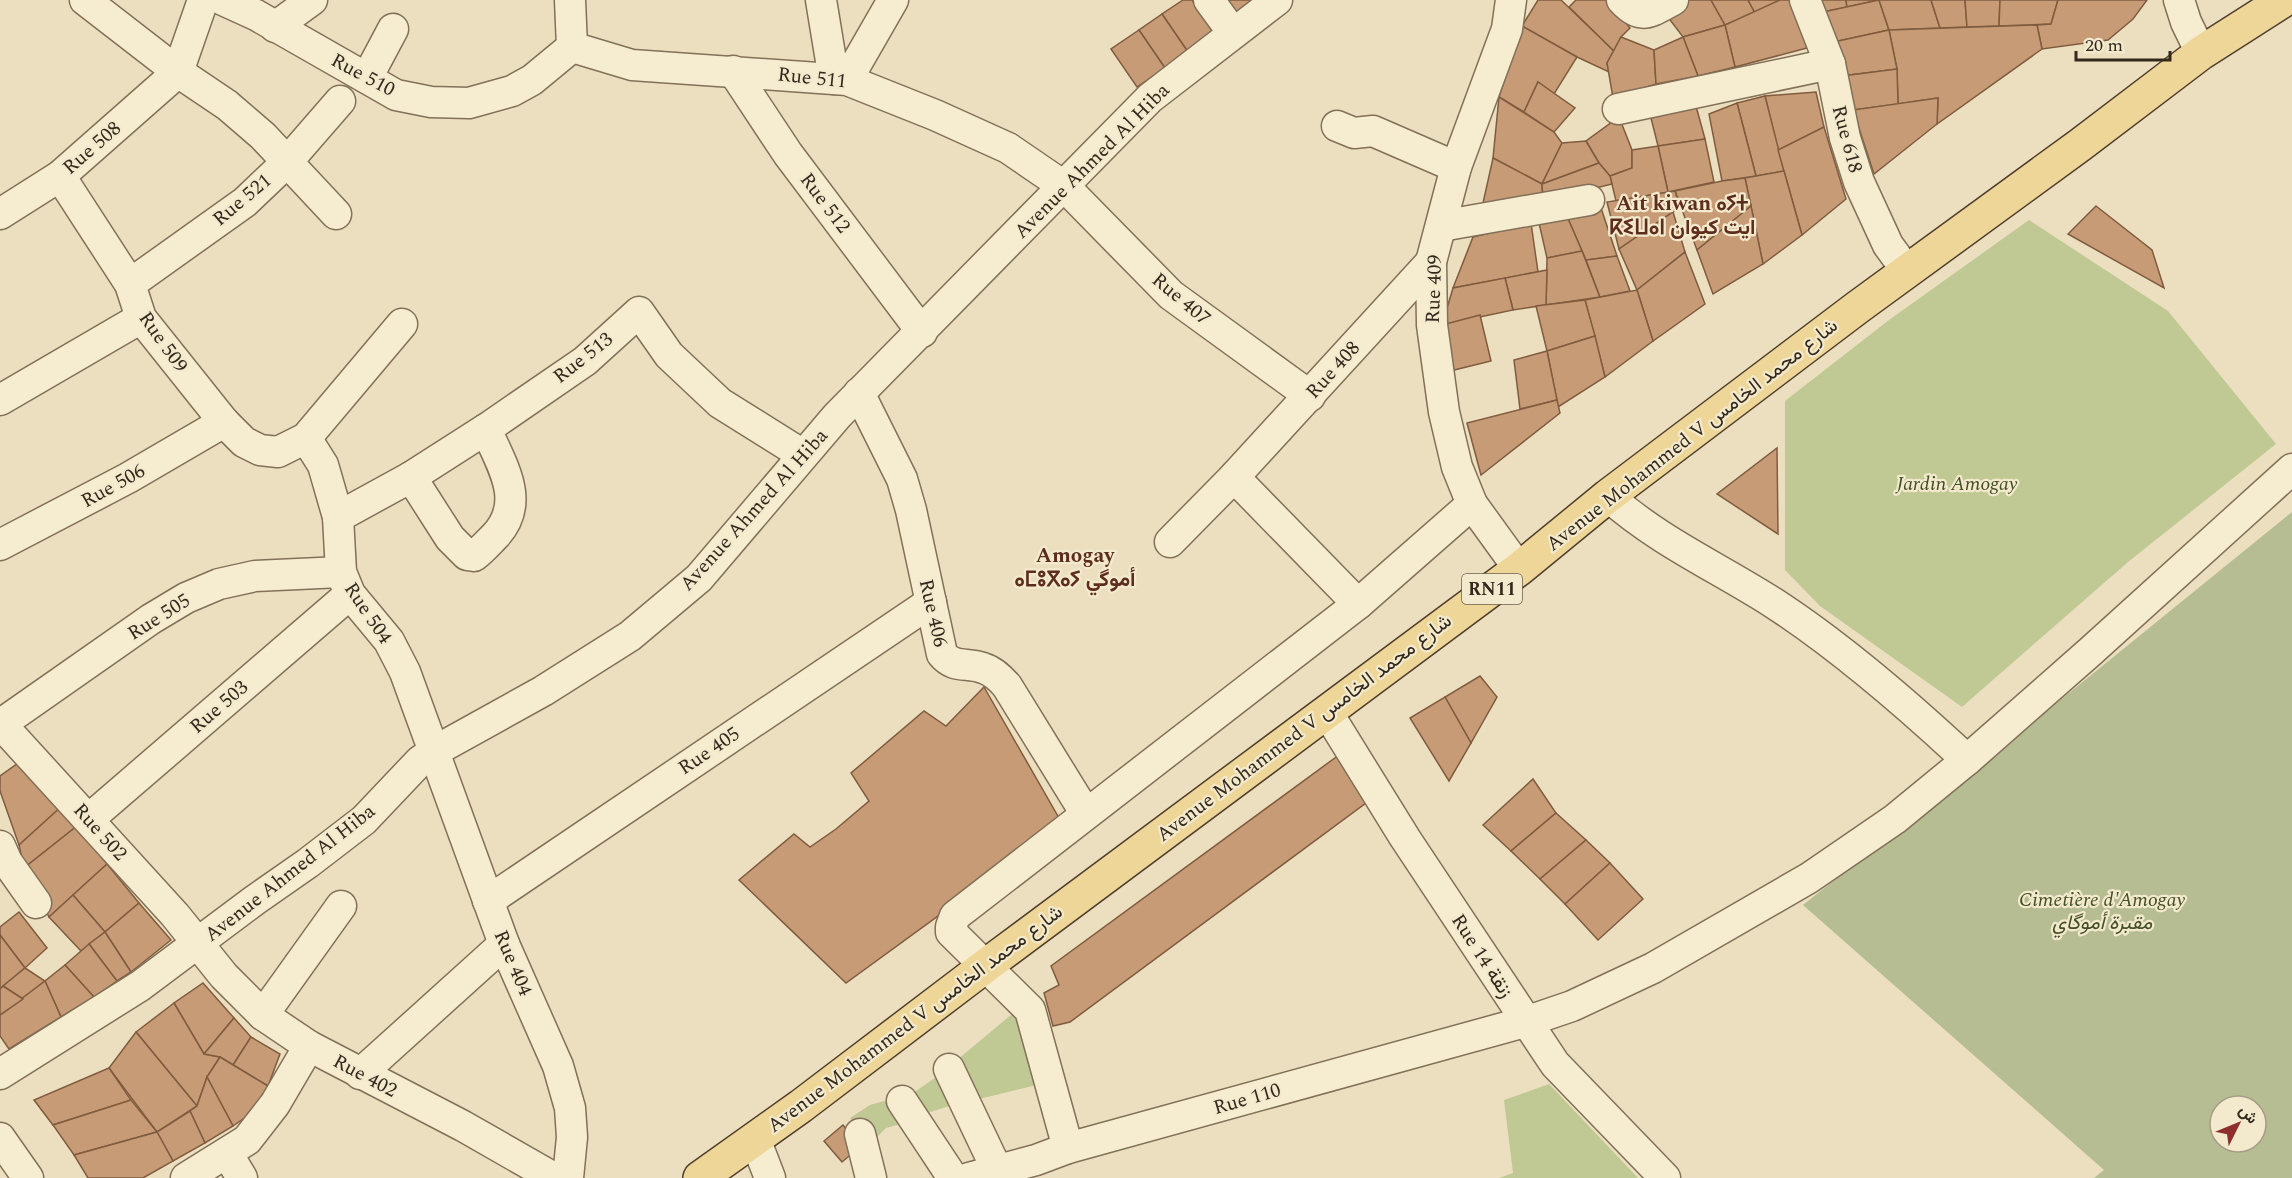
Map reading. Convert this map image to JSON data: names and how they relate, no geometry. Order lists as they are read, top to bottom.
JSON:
{
  "streets": {
    "main road": ["Avenue Mohammed V شارع محمد الخامس", "RN11"],
    "street": [
      "Rue 510",
      "Rue 511",
      "Rue 618",
      "Rue 508",
      "Avenue Ahmed Al Hiba",
      "Rue 521",
      "Rue 512",
      "Rue 409",
      "Rue 407",
      "Rue 509",
      "Rue 513",
      "Rue 408",
      "Rue 506",
      "Rue 504",
      "Rue 406",
      "Rue 505",
      "Rue 503",
      "Rue 405",
      "Rue 502",
      "Rue 14 زنقة",
      "Rue 404",
      "Rue 402",
      "Rue 110"
    ]
  },
  "crossings": [
    ["Rue 510", "Rue 511"],
    ["Rue 511", "Avenue Ahmed Al Hiba"],
    ["Rue 511", "Rue 512"],
    ["Rue 511", "Rue 407"],
    ["Rue 618", "Avenue Mohammed V شارع محمد الخامس"],
    ["Rue 508", "Rue 509"],
    ["Avenue Ahmed Al Hiba", "Rue 512"],
    ["Avenue Ahmed Al Hiba", "Rue 407"],
    ["Avenue Ahmed Al Hiba", "Rue 513"],
    ["Avenue Ahmed Al Hiba", "Rue 504"],
    ["Avenue Ahmed Al Hiba", "Rue 406"],
    ["Avenue Ahmed Al Hiba", "Rue 502"],
    ["Avenue Ahmed Al Hiba", "Rue 404"],
    ["Avenue Ahmed Al Hiba", "Rue 402"],
    ["Rue 521", "Rue 509"],
    ["Rue 409", "Rue 408"],
    ["Rue 409", "Avenue Mohammed V شارع محمد الخامس"],
    ["Rue 407", "Rue 408"],
    ["Rue 509", "Rue 506"],
    ["Rue 509", "Rue 504"],
    ["Rue 513", "Rue 504"],
    ["Avenue Mohammed V شارع محمد الخامس", "Rue 14 زنقة"],
    ["Rue 504", "Rue 505"],
    ["Rue 504", "Rue 503"],
    ["Rue 504", "Rue 404"],
    ["Rue 406", "Rue 405"],
    ["Rue 505", "Rue 503"],
    ["Rue 505", "Rue 502"],
    ["Rue 503", "Rue 502"],
    ["Rue 405", "Rue 404"],
    ["Rue 502", "Rue 402"],
    ["Rue 14 زنقة", "Rue 110"]
  ],
  "districts": ["Ait kiwan ⴰⵢⵜ ⴽⵉⵡⴰⵏ ايت كيوان", "Amogay ⴰⵎⵓⴳⴰⵢ أموگي"],
  "parks": ["Jardin Amogay", "Cimetière d'Amogay مقبرة أموگاي"],
  "scale_bar": "20 m",
  "north": "top right"
}
